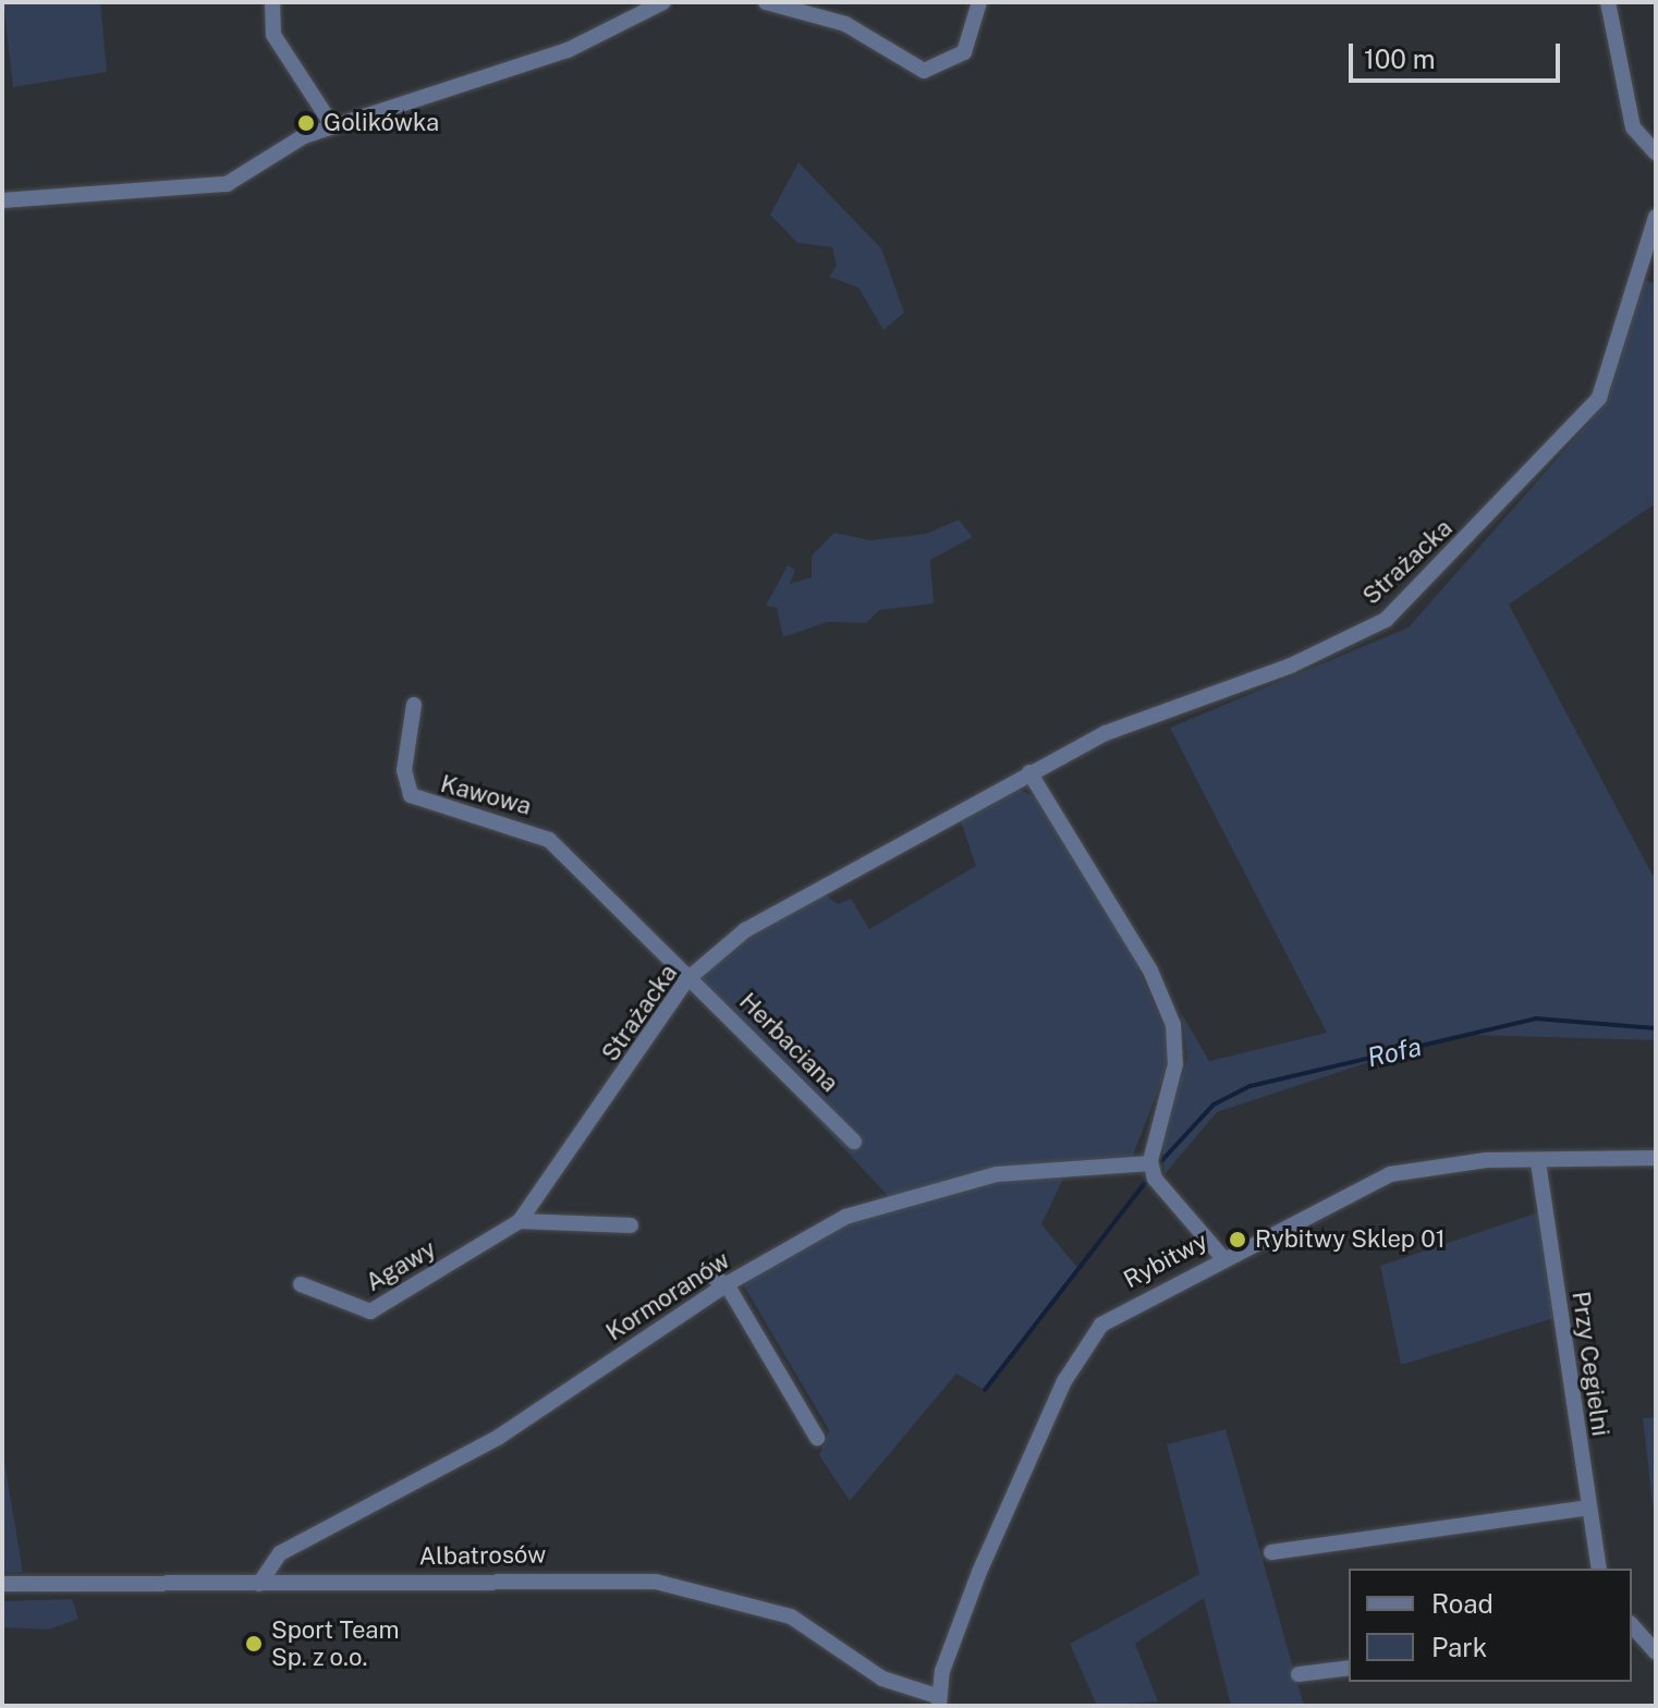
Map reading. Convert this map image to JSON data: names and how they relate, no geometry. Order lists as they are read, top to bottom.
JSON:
{
  "streets": {
    "street": [
      "Strażacka",
      "Kawowa",
      "Herbaciana",
      "Rybitwy",
      "Agawy",
      "Kormoranów",
      "Przy Cegielni",
      "Albatrosów"
    ]
  },
  "crossings": [
    ["Strażacka", "Kawowa"],
    ["Strażacka", "Herbaciana"],
    ["Strażacka", "Agawy"],
    ["Kawowa", "Herbaciana"],
    ["Rybitwy", "Przy Cegielni"],
    ["Rybitwy", "Albatrosów"],
    ["Kormoranów", "Albatrosów"]
  ],
  "water": ["Rofa"],
  "places": ["Golikówka", "Rybitwy Sklep 01", "Sport Team Sp. z o.o."],
  "legend": ["Road", "Park"],
  "scale_bar": "100 m"
}
